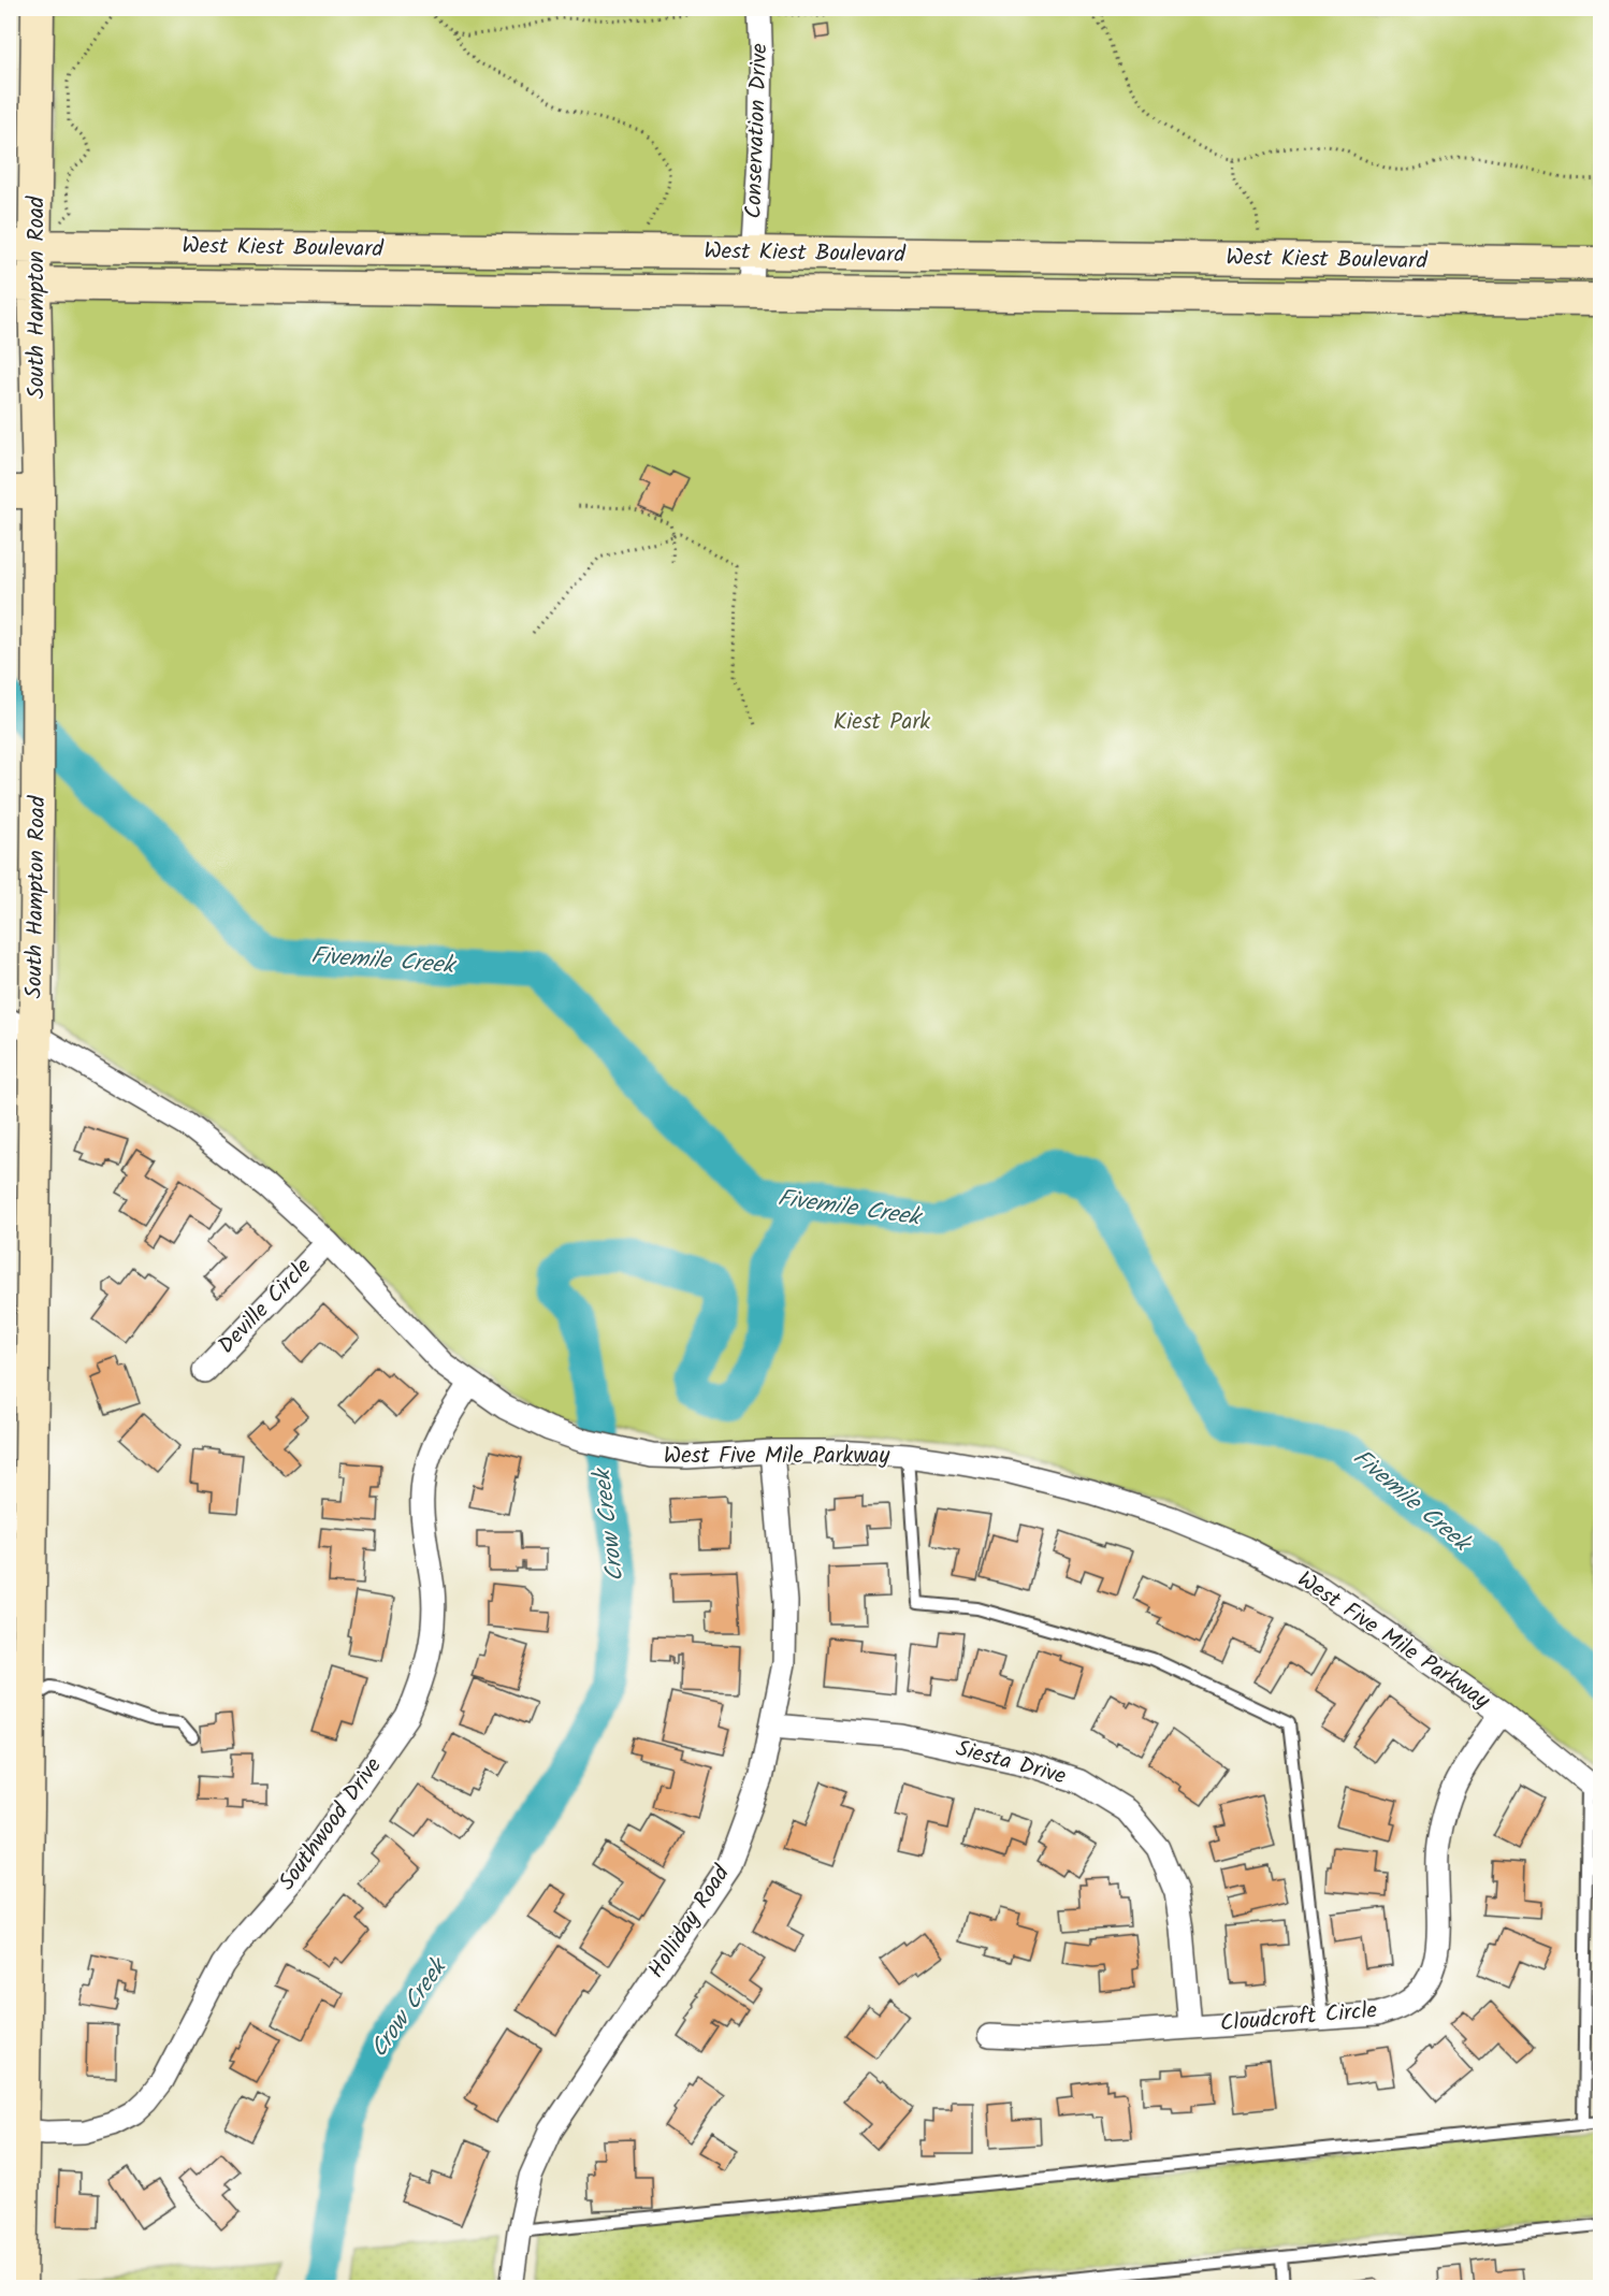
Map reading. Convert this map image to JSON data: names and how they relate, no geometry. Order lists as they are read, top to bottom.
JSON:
{
  "streets": {
    "main road": ["West Kiest Boulevard", "South Hampton Road"],
    "street": [
      "Conservation Drive",
      "Deville Circle",
      "West Five Mile Parkway",
      "Siesta Drive",
      "Southwood Drive",
      "Holliday Road",
      "Cloudcroft Circle"
    ]
  },
  "crossings": [
    ["Conservation Drive", "West Kiest Boulevard"],
    ["West Kiest Boulevard", "South Hampton Road"],
    ["South Hampton Road", "West Five Mile Parkway"],
    ["South Hampton Road", "Southwood Drive"],
    ["Deville Circle", "West Five Mile Parkway"],
    ["West Five Mile Parkway", "Southwood Drive"],
    ["West Five Mile Parkway", "Holliday Road"],
    ["West Five Mile Parkway", "Cloudcroft Circle"],
    ["Siesta Drive", "Holliday Road"],
    ["Siesta Drive", "Cloudcroft Circle"]
  ],
  "water": ["Fivemile Creek", "Crow Creek"],
  "parks": ["Kiest Park"]
}
